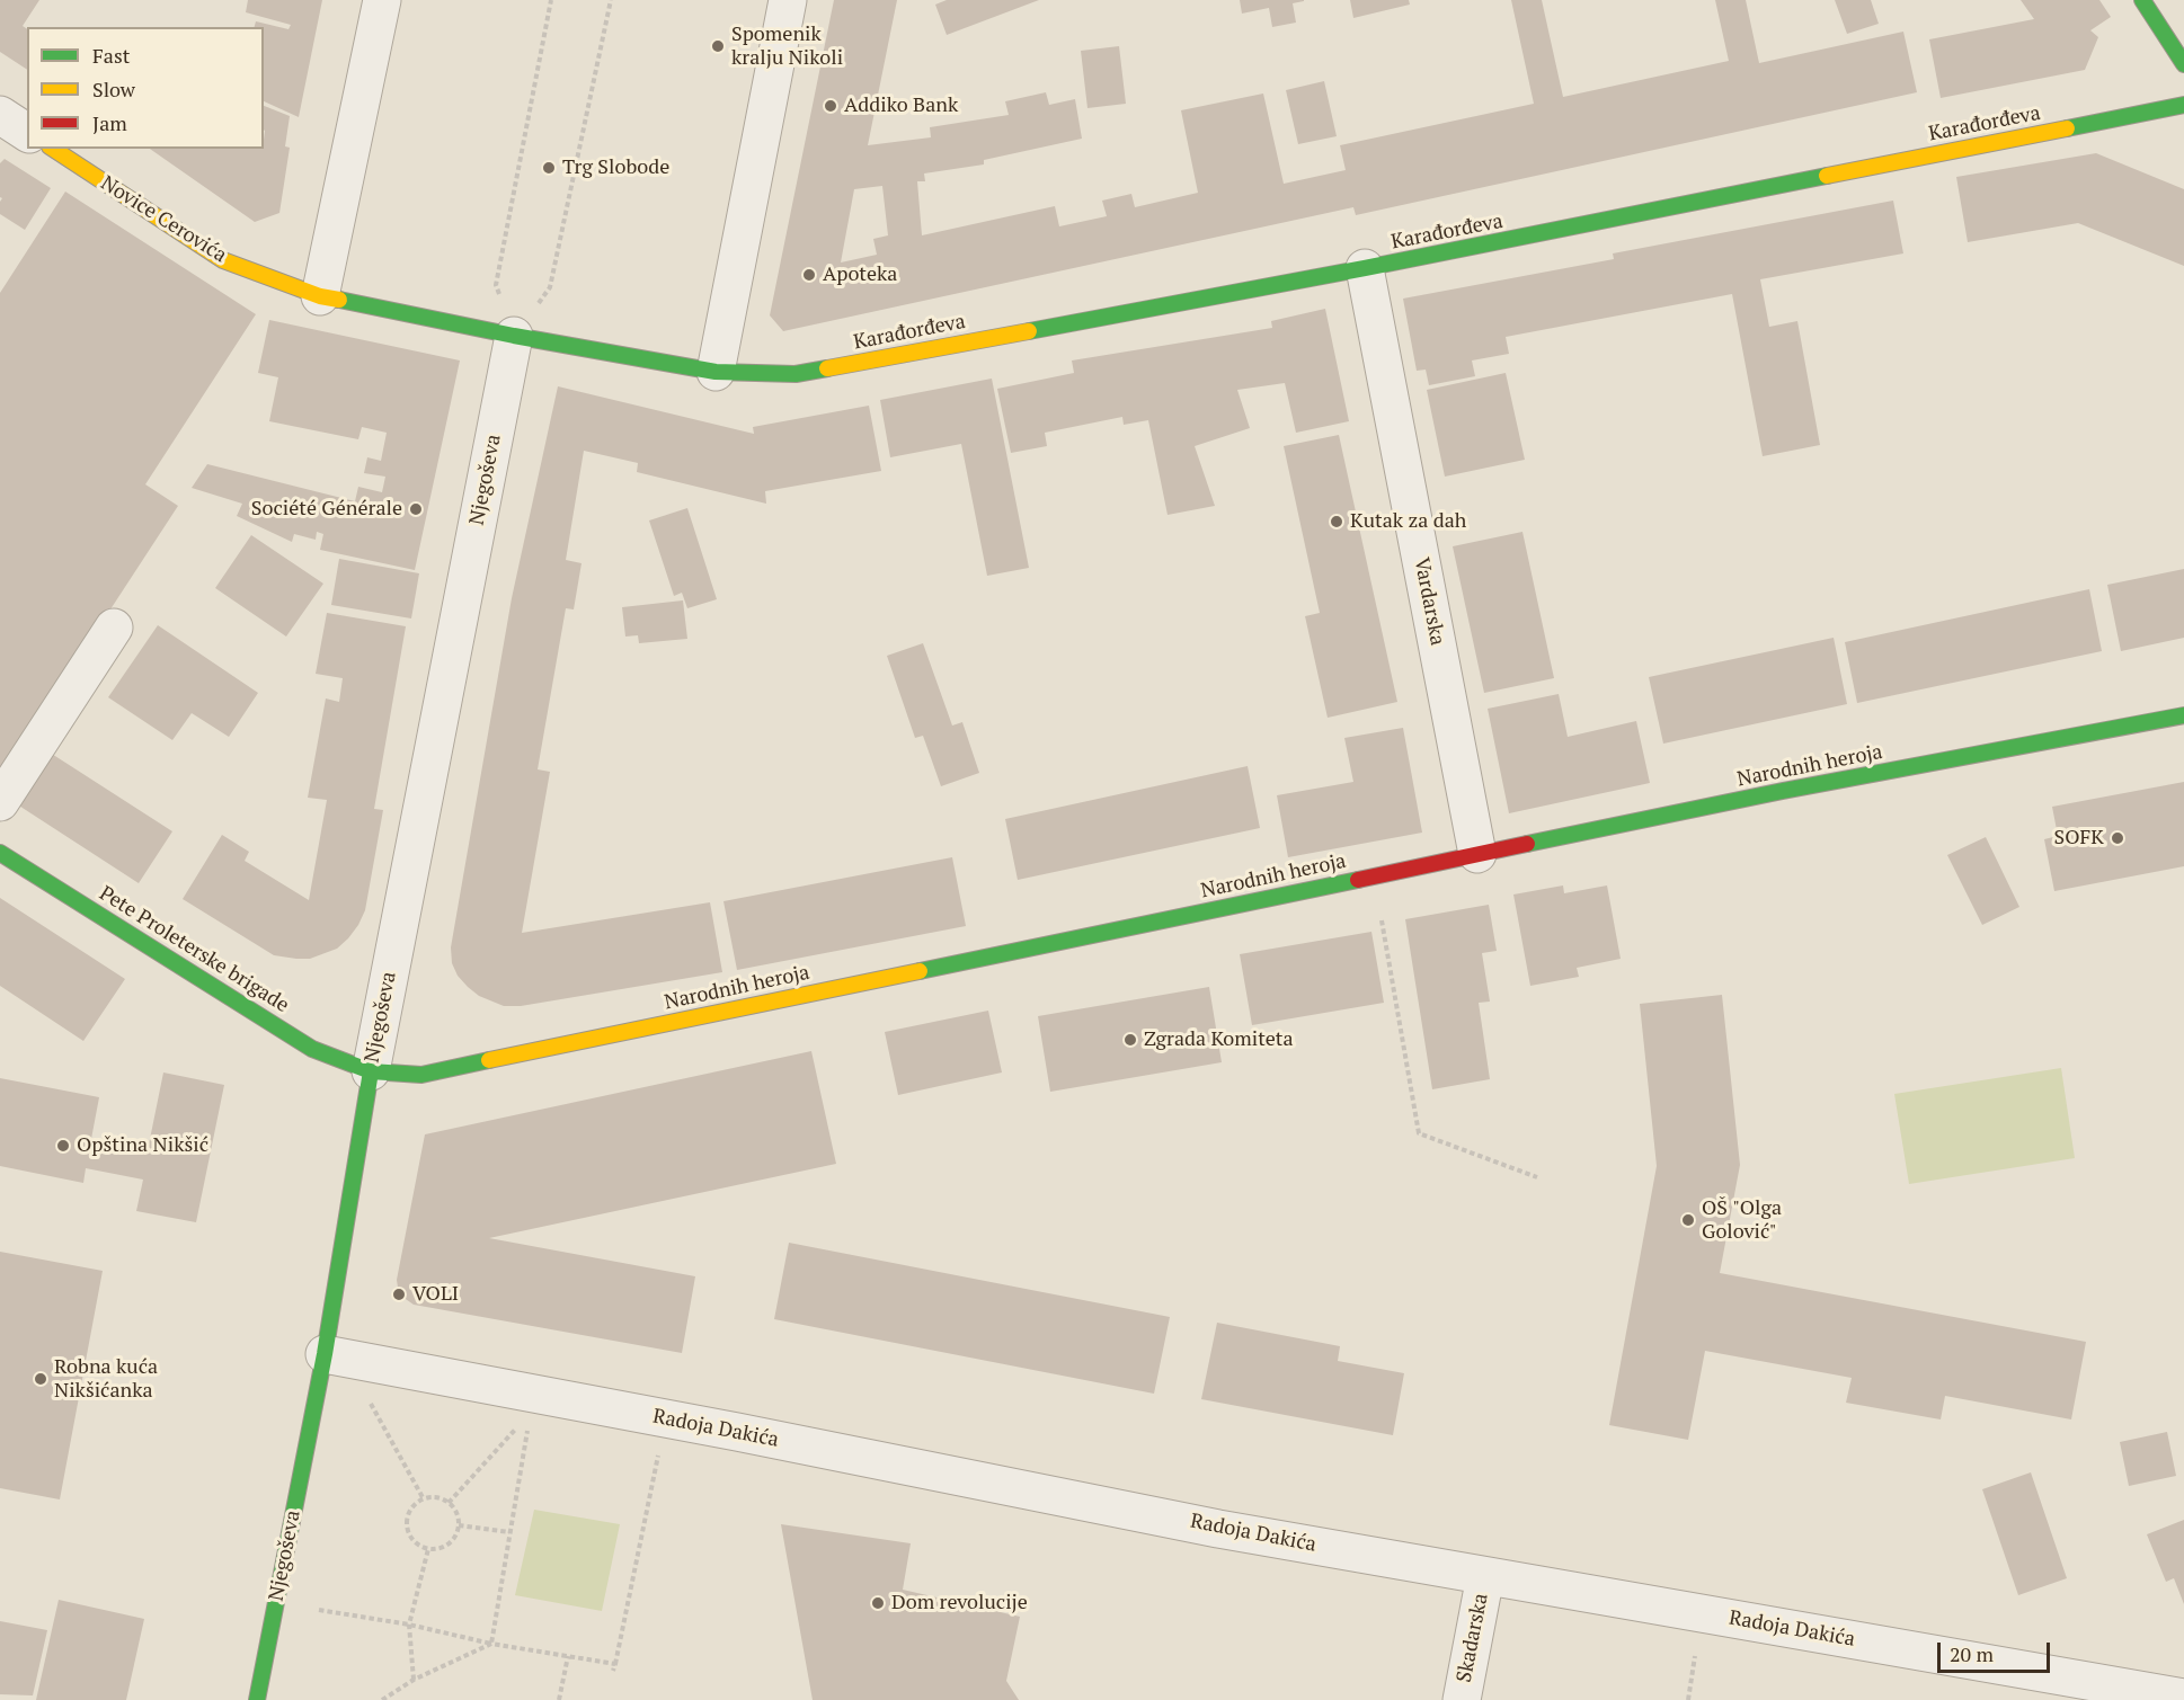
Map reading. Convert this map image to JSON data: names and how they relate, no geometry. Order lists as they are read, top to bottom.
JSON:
{
  "streets": {
    "street": [
      "Karađorđeva",
      "Novice Cerovića",
      "Njegoševa",
      "Vardarska",
      "Narodnih heroja",
      "Pete Proleterske brigade",
      "Radoja Dakića",
      "Skadarska"
    ]
  },
  "crossings": [
    ["Karađorđeva", "Vardarska"],
    ["Njegoševa", "Narodnih heroja"],
    ["Njegoševa", "Pete Proleterske brigade"],
    ["Njegoševa", "Radoja Dakića"],
    ["Vardarska", "Narodnih heroja"],
    ["Narodnih heroja", "Pete Proleterske brigade"],
    ["Radoja Dakića", "Skadarska"]
  ],
  "places": [
    "Spomenik kralju Nikoli",
    "Addiko Bank",
    "Trg Slobode",
    "Apoteka",
    "Société Générale",
    "Kutak za dah",
    "SOFK",
    "Zgrada Komiteta",
    "Opština Nikšić",
    "OŠ \"Olga Golović\"",
    "VOLI",
    "Robna kuća Nikšićanka",
    "Dom revolucije"
  ],
  "legend": ["Fast", "Slow", "Jam"],
  "scale_bar": "20 m"
}
